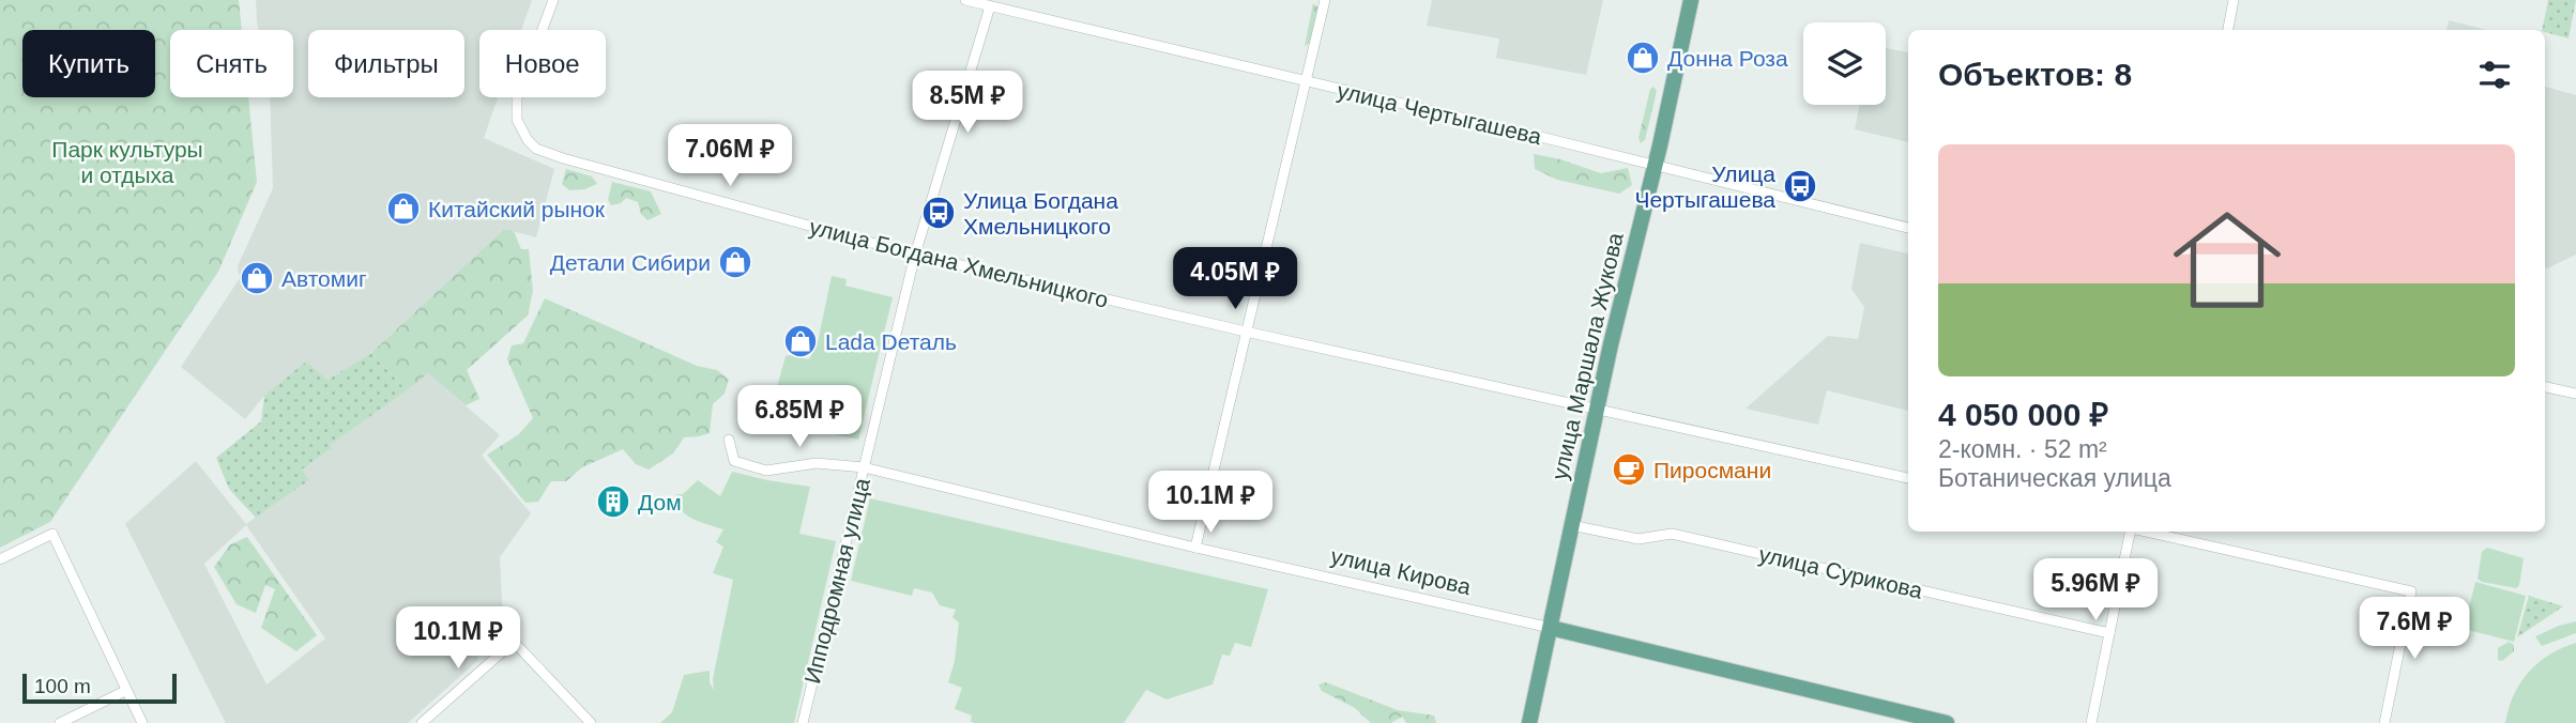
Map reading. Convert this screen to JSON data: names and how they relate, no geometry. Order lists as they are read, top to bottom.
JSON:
{
  "streets": {
    "main road": ["улица Маршала Жукова", "улица Кирова"],
    "street": [
      "улица Чертыгашева",
      "улица Богдана Хмельницкого",
      "улица Сурикова",
      "Ипподромная улица"
    ]
  },
  "crossings": [
    ["улица Чертыгашева", "улица Маршала Жукова"],
    ["улица Чертыгашева", "Ипподромная улица"],
    ["улица Богдана Хмельницкого", "улица Маршала Жукова"],
    ["улица Богдана Хмельницкого", "Ипподромная улица"],
    ["улица Маршала Жукова", "улица Кирова"],
    ["улица Маршала Жукова", "улица Сурикова"],
    ["улица Кирова", "Ипподромная улица"]
  ],
  "parks": ["Парк культуры и отдыха"],
  "places": {
    "shop": [
      "Донна Роза",
      "Китайский рынок",
      "Детали Сибири",
      "Автомиг",
      "Lada Dеталь"
    ],
    "bus stop": ["Улица Чертыгашева", "Улица Богдана Хмельницкого"],
    "cafe": ["Пиросмани"],
    "building": ["Дом"]
  },
  "scale_bar": "100 m",
  "page": {
    "chip": [
      "Купить",
      "Снять",
      "Фильтры",
      "Новое"
    ],
    "heading": "Объектов: 8",
    "price": [
      "8.5M ₽",
      "7.06M ₽",
      "4.05M ₽",
      "6.85M ₽",
      "10.1M ₽",
      "5.96M ₽",
      "7.6M ₽",
      "10.1M ₽"
    ],
    "list": [
      {
        "name": "4 050 000 ₽",
        "note": "2-комн. · 52 m² · Ботаническая улица"
      }
    ],
    "scale": "100 m"
  }
}
